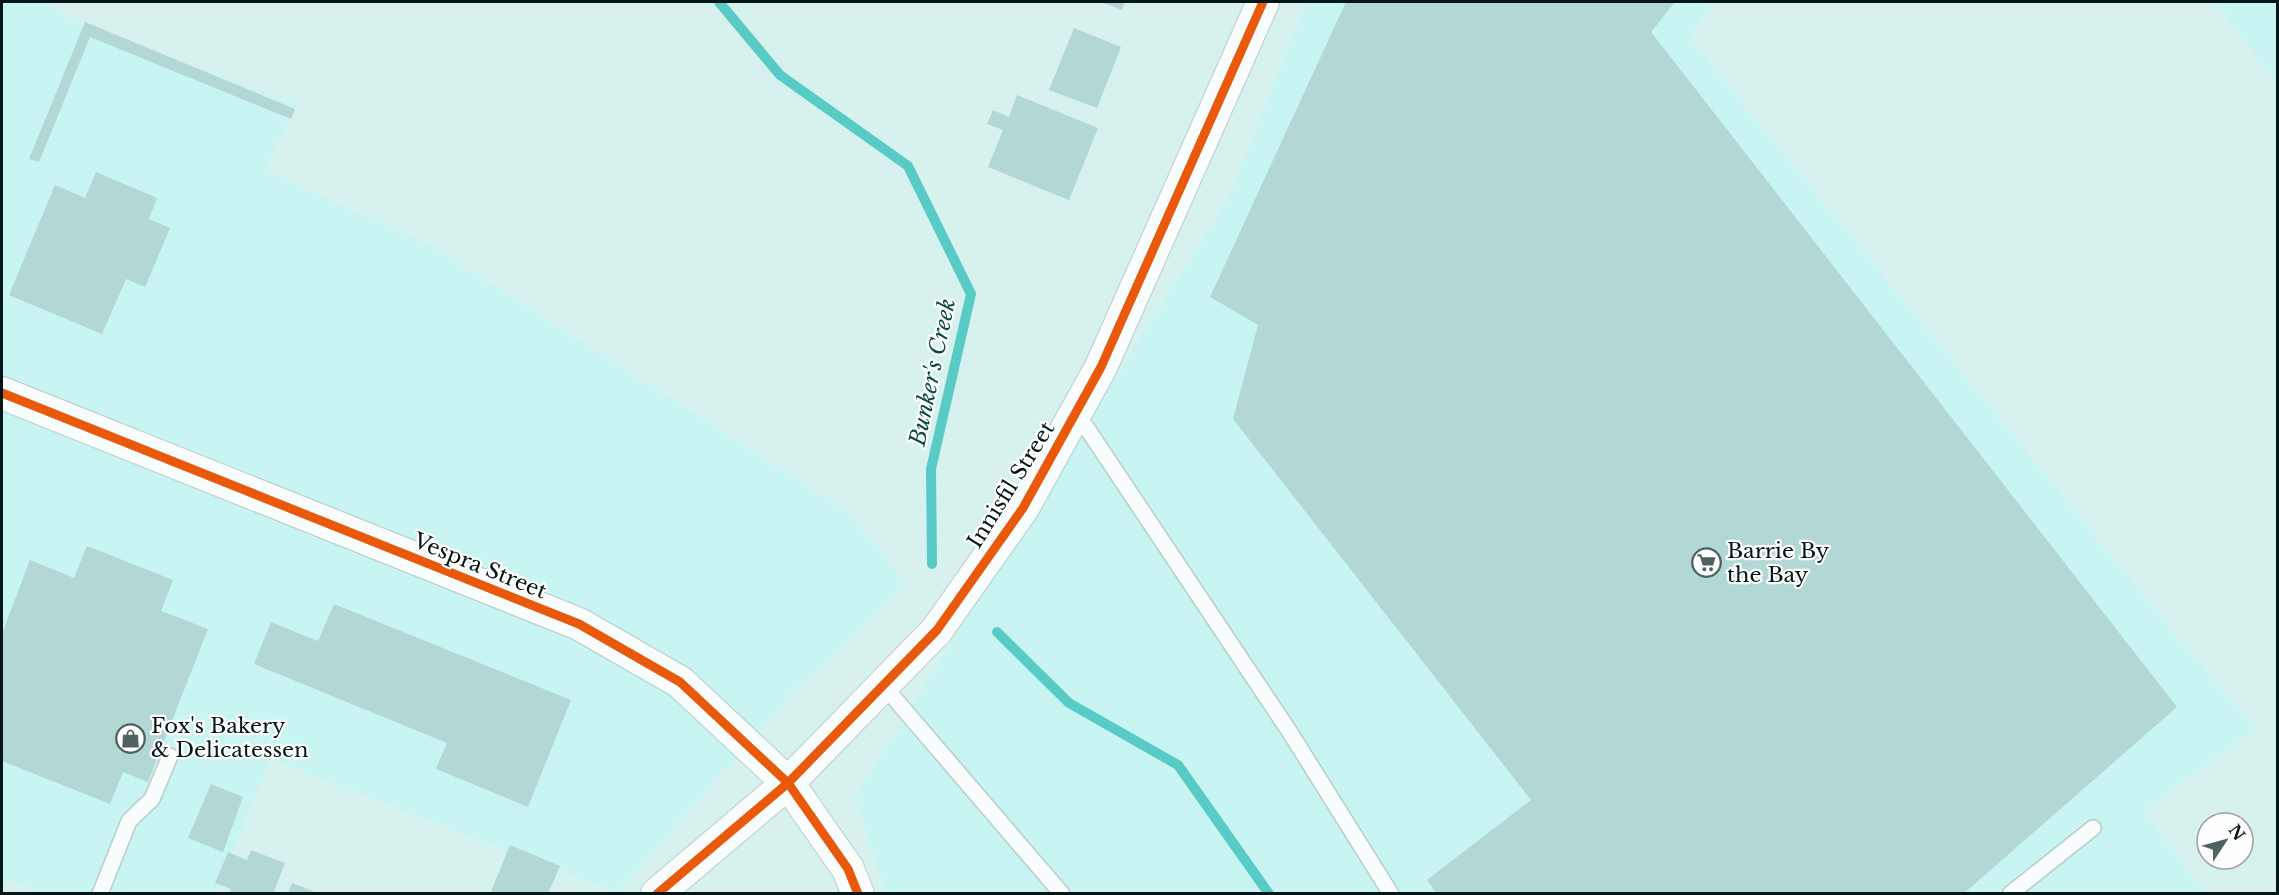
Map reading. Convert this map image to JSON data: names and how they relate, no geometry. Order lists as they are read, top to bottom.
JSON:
{
  "streets": {
    "street": ["Innisfil Street", "Vespra Street"]
  },
  "crossings": [
    ["Innisfil Street", "Vespra Street"]
  ],
  "water": ["Bunker's Creek"],
  "places": {
    "supermarket": ["Barrie By the Bay"],
    "shop": ["Fox's Bakery & Delicatessen"]
  },
  "north": "top right"
}
